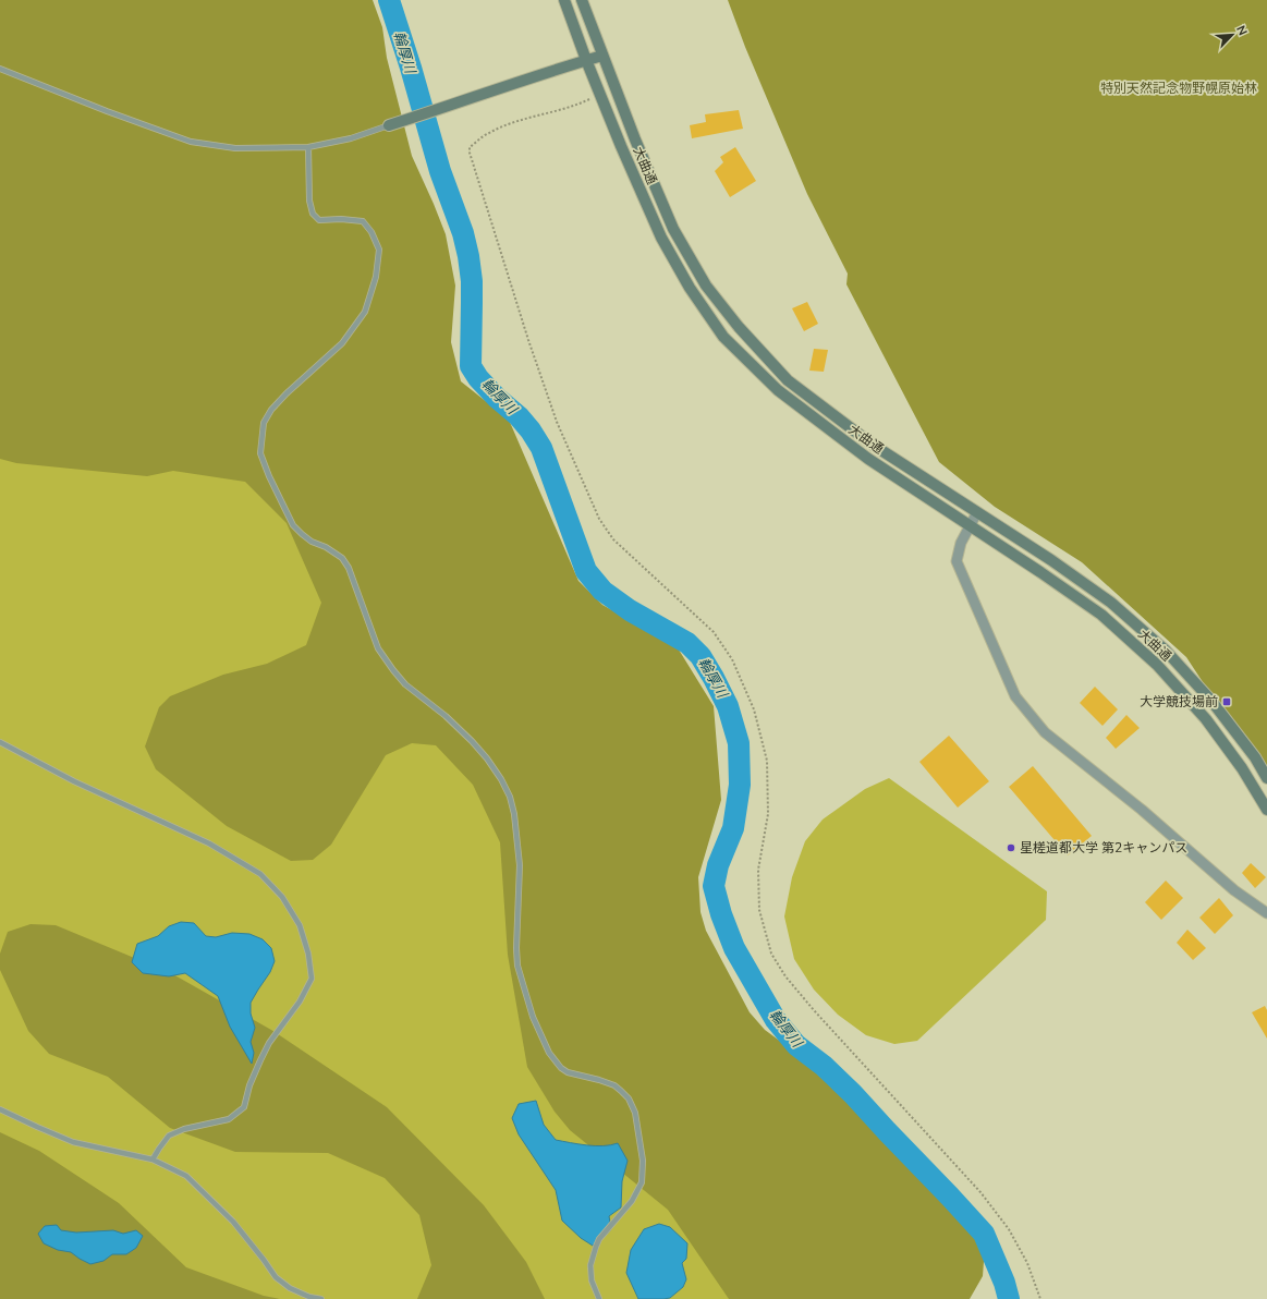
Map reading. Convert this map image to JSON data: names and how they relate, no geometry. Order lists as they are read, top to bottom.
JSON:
{
  "streets": {
    "main road": ["大曲通"]
  },
  "water": ["輪厚川"],
  "parks": ["特別天然記念物野幌原始林"],
  "places": {
    "transit": ["大学競技場前"],
    "other": ["星槎道都大学 第2キャンパス"]
  },
  "north": "top right"
}
